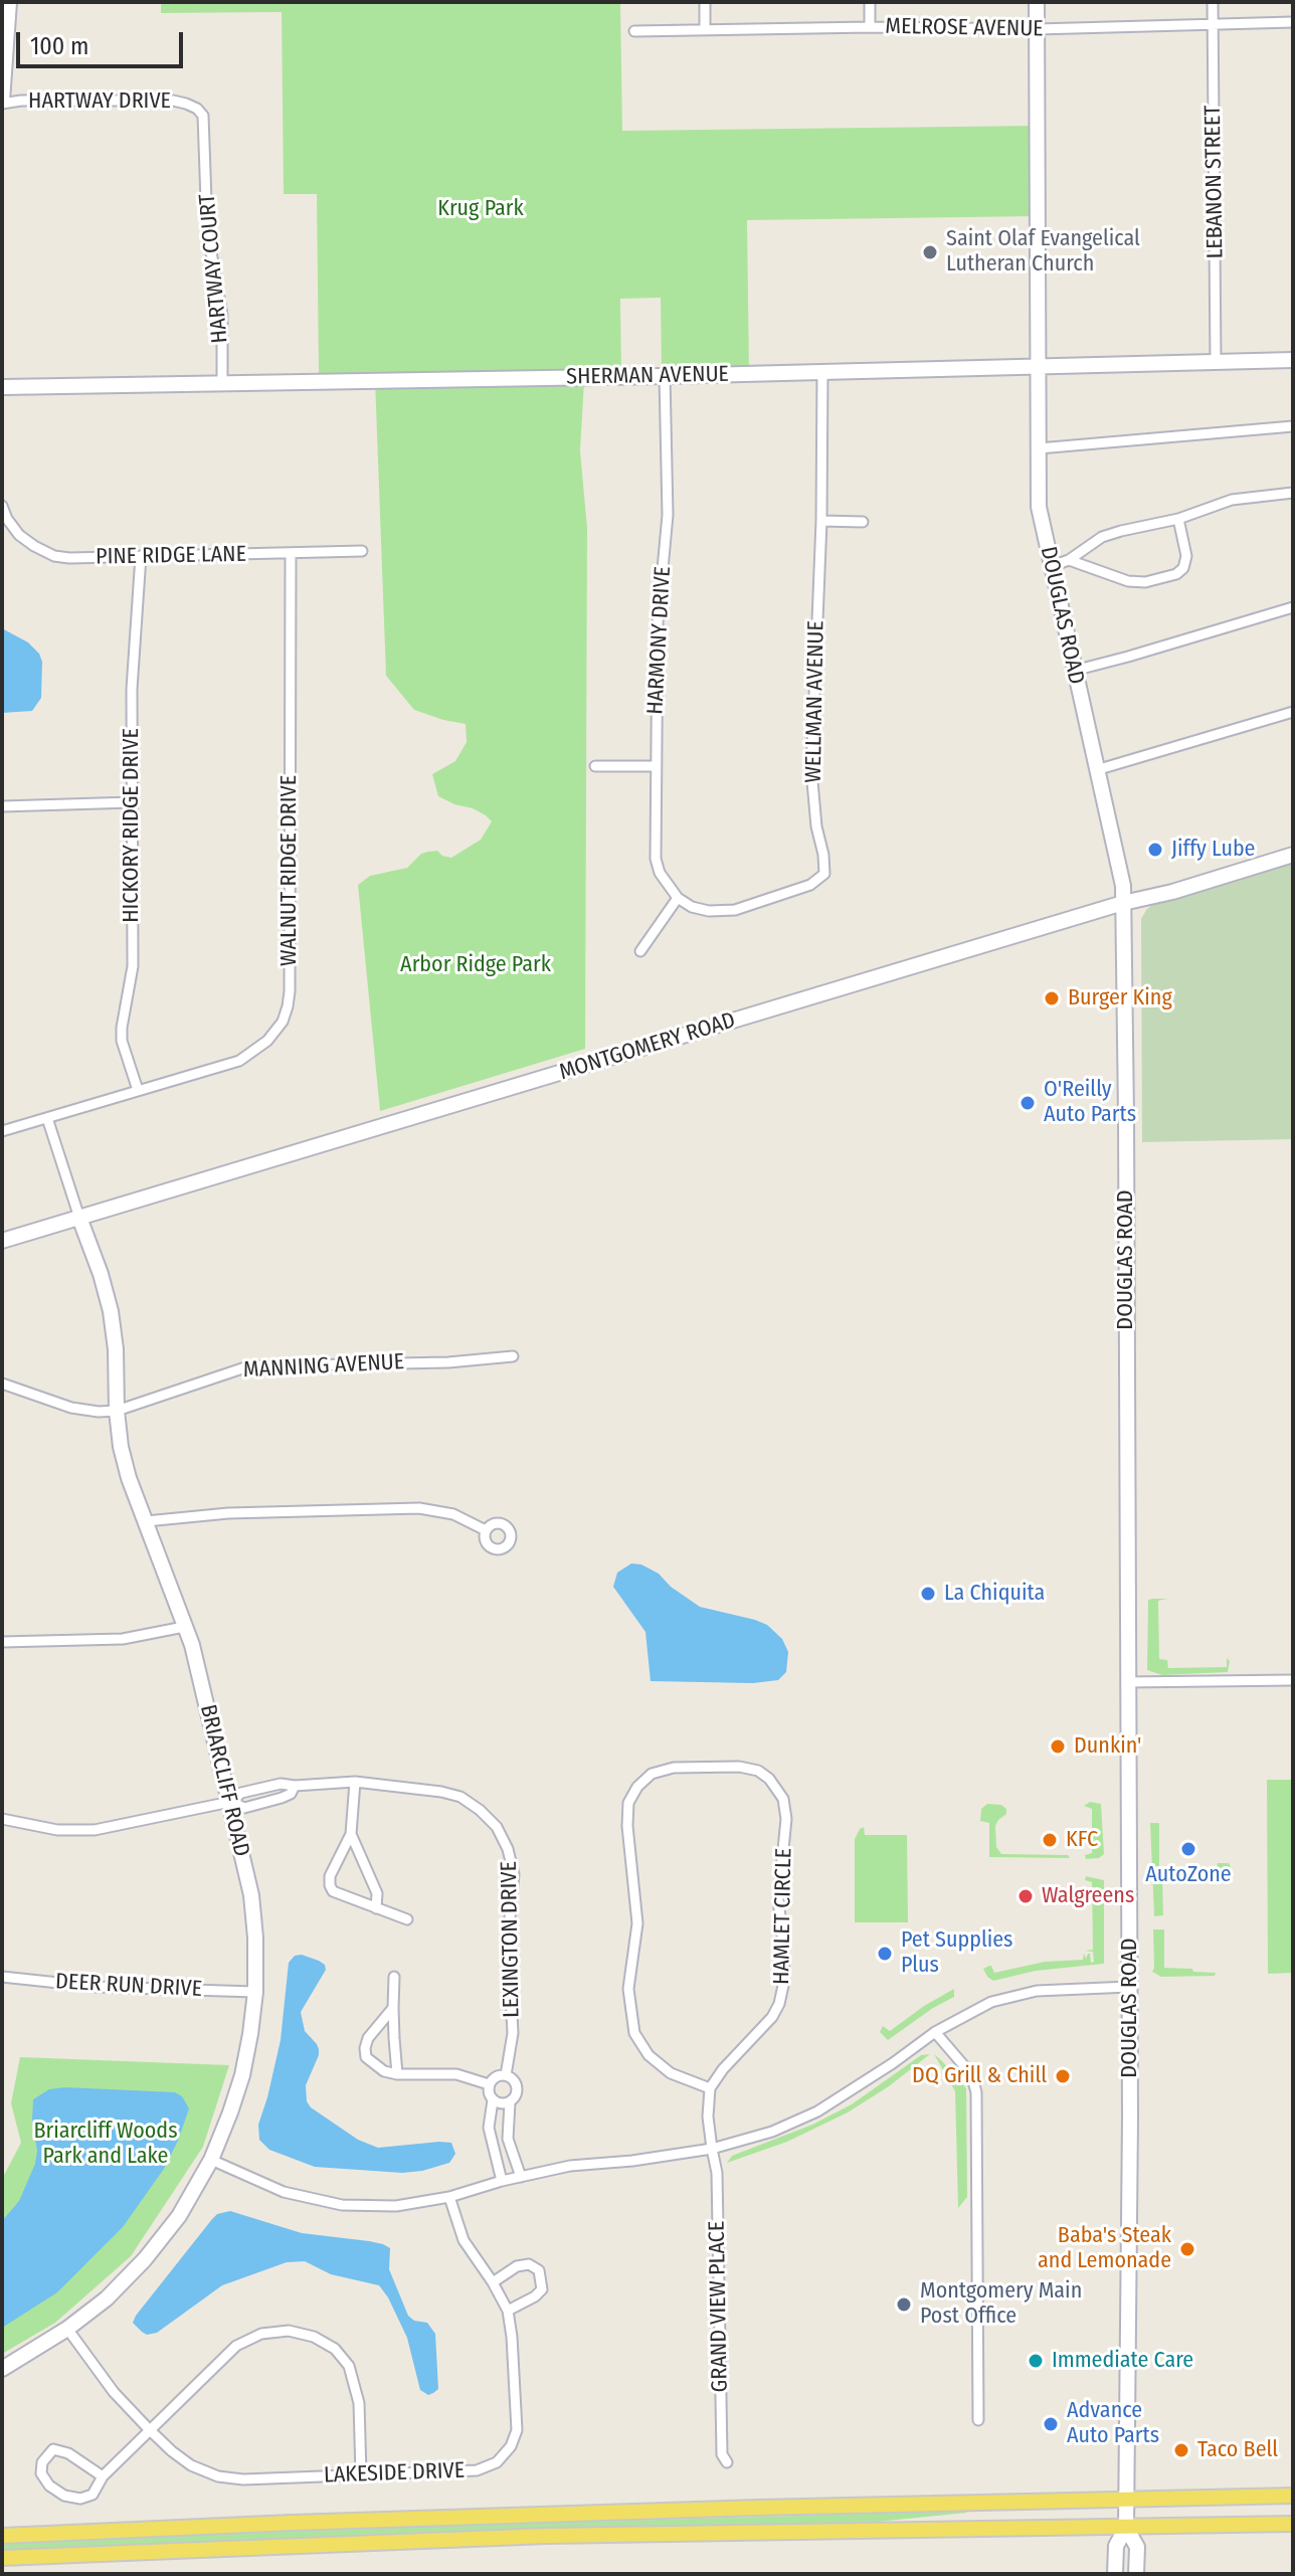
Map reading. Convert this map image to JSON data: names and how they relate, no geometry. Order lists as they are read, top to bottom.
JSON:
{
  "streets": {
    "street": [
      "MELROSE AVENUE",
      "HARTWAY DRIVE",
      "LEBANON STREET",
      "HARTWAY COURT",
      "SHERMAN AVENUE",
      "PINE RIDGE LANE",
      "DOUGLAS ROAD",
      "HARMONY DRIVE",
      "WELLMAN AVENUE",
      "HICKORY RIDGE DRIVE",
      "WALNUT RIDGE DRIVE",
      "MONTGOMERY ROAD",
      "MANNING AVENUE",
      "BRIARCLIFF ROAD",
      "HAMLET CIRCLE",
      "LEXINGTON DRIVE",
      "DEER RUN DRIVE",
      "GRAND VIEW PLACE",
      "LAKESIDE DRIVE"
    ]
  },
  "crossings": [
    ["MELROSE AVENUE", "LEBANON STREET"],
    ["MELROSE AVENUE", "DOUGLAS ROAD"],
    ["HARTWAY DRIVE", "HARTWAY COURT"],
    ["LEBANON STREET", "SHERMAN AVENUE"],
    ["HARTWAY COURT", "SHERMAN AVENUE"],
    ["SHERMAN AVENUE", "DOUGLAS ROAD"],
    ["SHERMAN AVENUE", "HARMONY DRIVE"],
    ["SHERMAN AVENUE", "WELLMAN AVENUE"],
    ["PINE RIDGE LANE", "HICKORY RIDGE DRIVE"],
    ["PINE RIDGE LANE", "WALNUT RIDGE DRIVE"],
    ["DOUGLAS ROAD", "MONTGOMERY ROAD"],
    ["HARMONY DRIVE", "WELLMAN AVENUE"],
    ["HICKORY RIDGE DRIVE", "WALNUT RIDGE DRIVE"],
    ["WALNUT RIDGE DRIVE", "BRIARCLIFF ROAD"],
    ["MONTGOMERY ROAD", "BRIARCLIFF ROAD"],
    ["MANNING AVENUE", "BRIARCLIFF ROAD"],
    ["BRIARCLIFF ROAD", "LEXINGTON DRIVE"],
    ["BRIARCLIFF ROAD", "DEER RUN DRIVE"],
    ["BRIARCLIFF ROAD", "LAKESIDE DRIVE"]
  ],
  "parks": ["Krug Park", "Arbor Ridge Park", "Briarcliff Woods Park and Lake"],
  "places": [
    "Saint Olaf Evangelical Lutheran Church",
    "Jiffy Lube",
    "Burger King",
    "O'Reilly Auto Parts",
    "La Chiquita",
    "Dunkin'",
    "KFC",
    "AutoZone",
    "Walgreens",
    "Pet Supplies Plus",
    "DQ Grill & Chill",
    "Baba's Steak and Lemonade",
    "Montgomery Main Post Office",
    "Immediate Care",
    "Advance Auto Parts",
    "Taco Bell"
  ],
  "scale_bar": "100 m"
}
